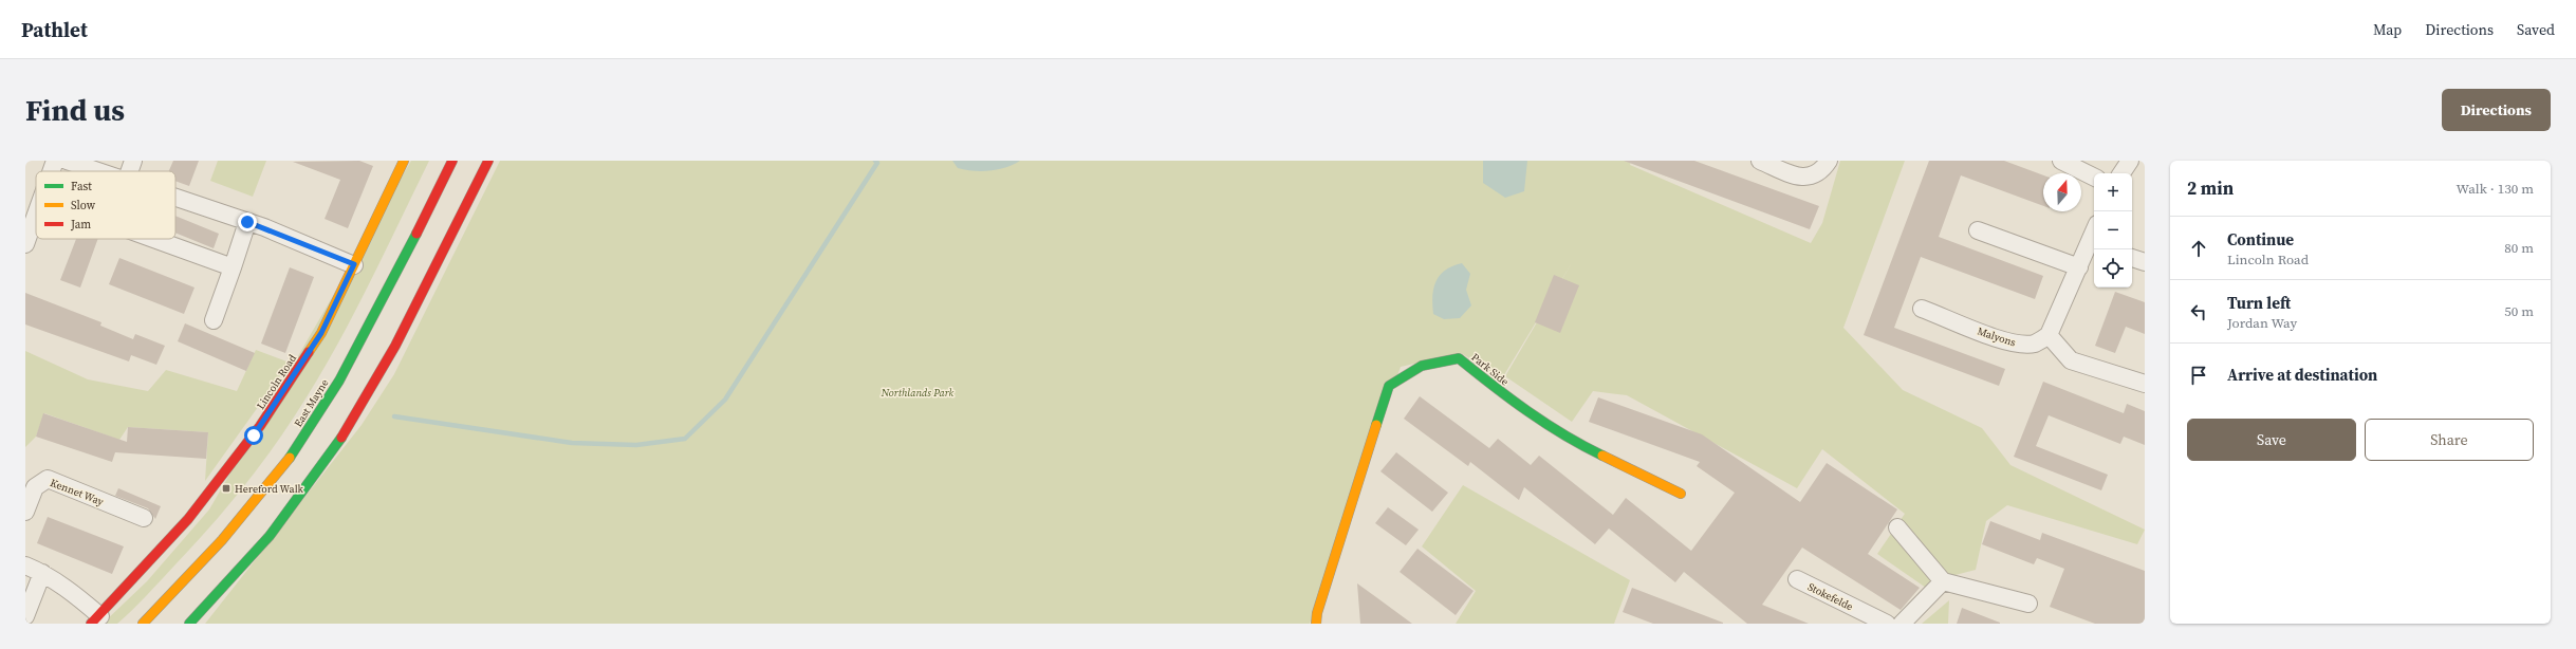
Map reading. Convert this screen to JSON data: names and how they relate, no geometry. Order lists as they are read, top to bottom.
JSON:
{
  "streets": {
    "street": [
      "Malyons",
      "Park Side",
      "Lincoln Road",
      "East Mayne",
      "Kennet Way",
      "Stokefelde"
    ]
  },
  "parks": ["Northlands Park"],
  "places": {
    "transit": ["Hereford Walk"]
  },
  "legend": ["Fast", "Slow", "Jam"],
  "north": "top",
  "page": {
    "header": "Pathlet",
    "nav": ["Map", "Directions", "Saved"],
    "buttons": [
      "Directions",
      ["Save", "Share"]
    ],
    "title": "Find us",
    "heading": ["2 min", "Walk · 130 m"],
    "map_buttons": ["+", "−"],
    "list": [
      ["Continue", "Lincoln Road", "80 m"],
      ["Turn left", "Jordan Way", "50 m"],
      "Arrive at destination"
    ]
  }
}
